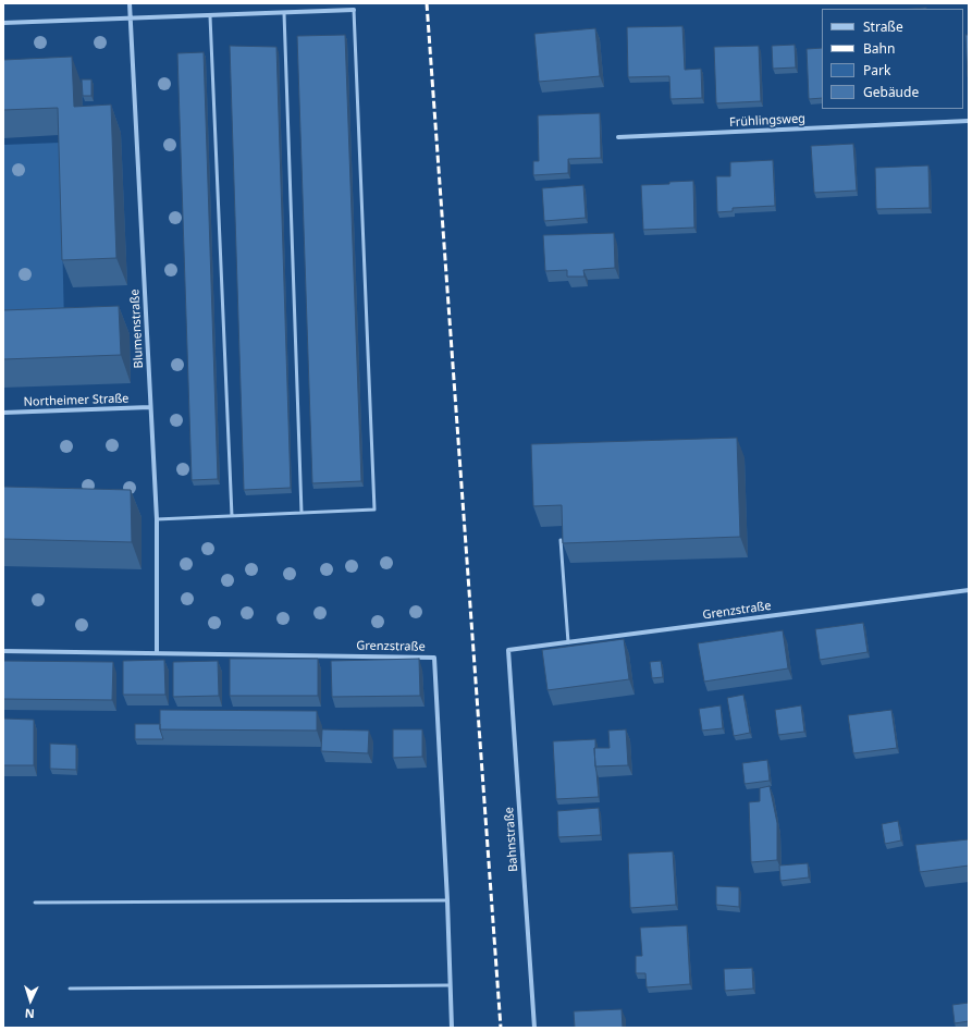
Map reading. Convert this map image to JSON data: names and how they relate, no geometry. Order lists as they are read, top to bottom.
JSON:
{
  "streets": {
    "street": [
      "Frühlingsweg",
      "Blumenstraße",
      "Northeimer Straße",
      "Grenzstraße",
      "Bahnstraße"
    ]
  },
  "crossings": [
    ["Blumenstraße", "Northeimer Straße"],
    ["Blumenstraße", "Grenzstraße"],
    ["Grenzstraße", "Bahnstraße"]
  ],
  "legend": [
    "Straße",
    "Bahn",
    "Park",
    "Gebäude"
  ],
  "north": "bottom"
}
